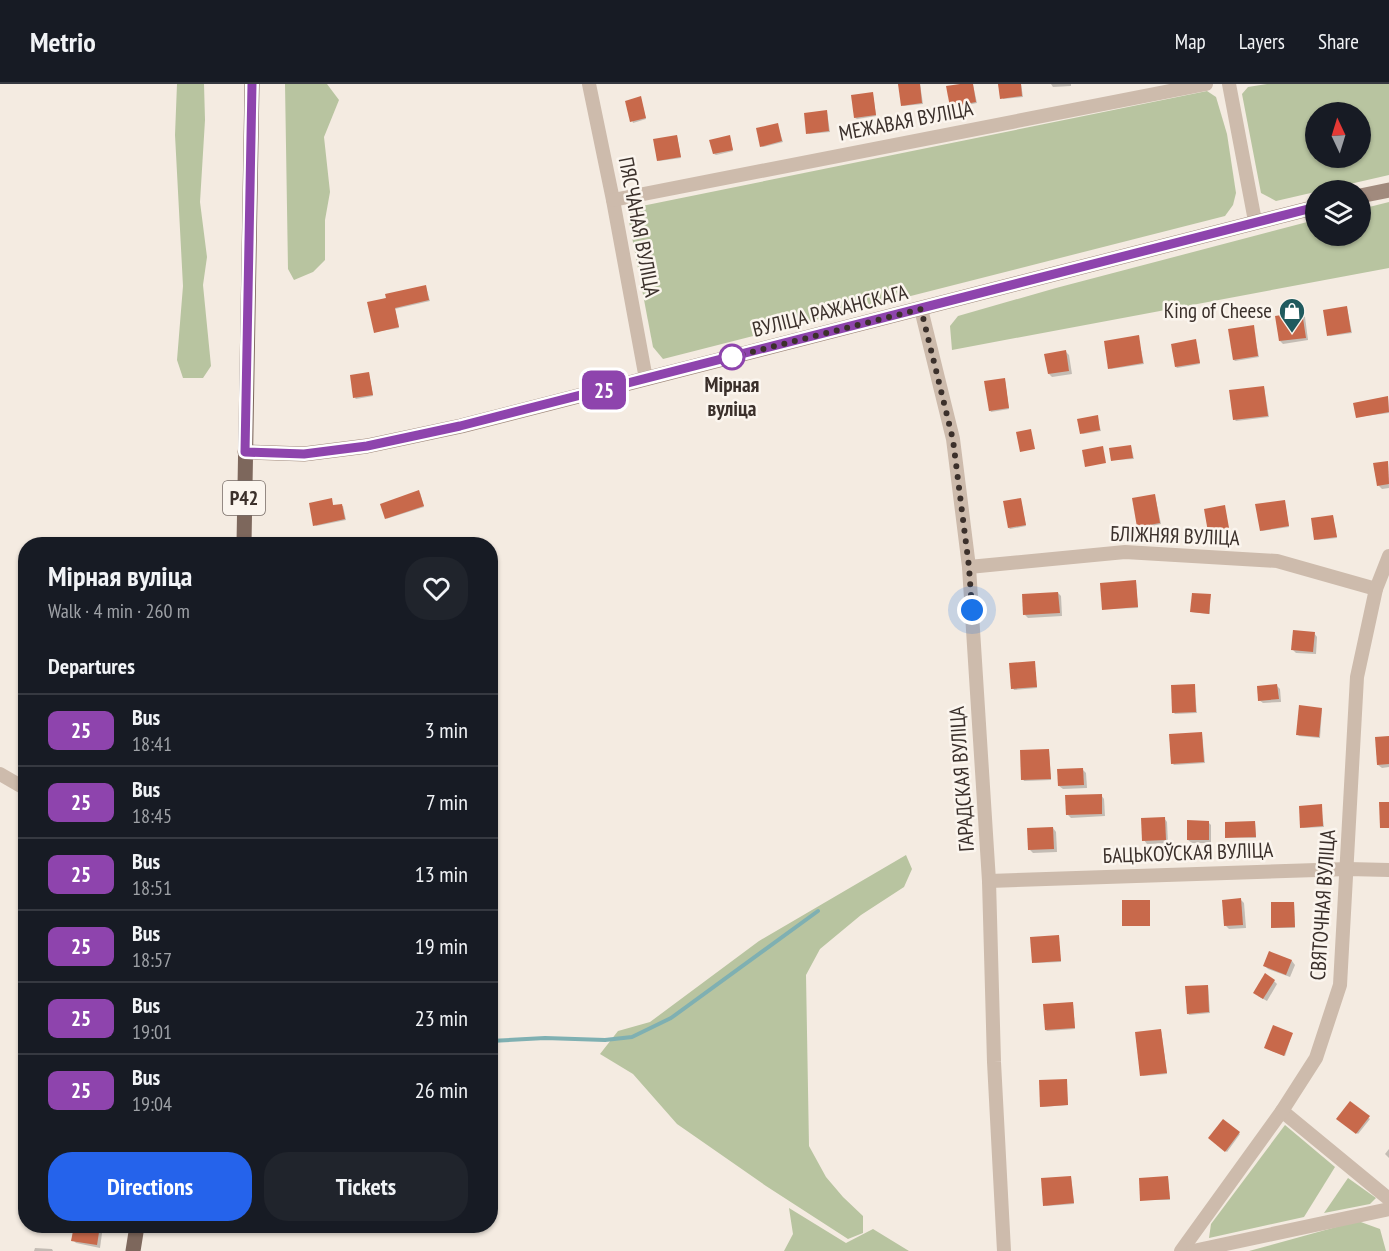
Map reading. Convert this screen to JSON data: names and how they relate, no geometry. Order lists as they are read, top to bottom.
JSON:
{
  "streets": {
    "main road": ["Р42"],
    "street": [
      "МЕЖАВАЯ ВУЛІЦА",
      "ПЯСЧАНАЯ ВУЛІЦА",
      "ВУЛІЦА РАЖАНСКАГА",
      "БЛІЖНЯЯ ВУЛІЦА",
      "ГАРАДСКАЯ ВУЛІЦА",
      "БАЦЬКОЎСКАЯ ВУЛІЦА",
      "СВЯТОЧНАЯ ВУЛІЦА"
    ]
  },
  "crossings": [
    ["МЕЖАВАЯ ВУЛІЦА", "ПЯСЧАНАЯ ВУЛІЦА"],
    ["ПЯСЧАНАЯ ВУЛІЦА", "ВУЛІЦА РАЖАНСКАГА"],
    ["ВУЛІЦА РАЖАНСКАГА", "Р42"],
    ["ВУЛІЦА РАЖАНСКАГА", "ГАРАДСКАЯ ВУЛІЦА"],
    ["БЛІЖНЯЯ ВУЛІЦА", "ГАРАДСКАЯ ВУЛІЦА"],
    ["БЛІЖНЯЯ ВУЛІЦА", "СВЯТОЧНАЯ ВУЛІЦА"],
    ["ГАРАДСКАЯ ВУЛІЦА", "БАЦЬКОЎСКАЯ ВУЛІЦА"],
    ["БАЦЬКОЎСКАЯ ВУЛІЦА", "СВЯТОЧНАЯ ВУЛІЦА"]
  ],
  "places": {
    "shop": ["King of Cheese"],
    "other": ["Мірная вуліца"]
  },
  "lines": ["bus line 25"],
  "north": "top",
  "page": {
    "header": "Metrio",
    "nav": ["Map", "Layers", "Share"],
    "on_map": "25",
    "heading": [
      ["Мірная вуліца", "Walk · 4 min · 260 m"],
      "Departures"
    ],
    "list": [
      {
        "mark": "25",
        "name": "Bus",
        "note": "18:41",
        "value": "3 min"
      },
      {
        "mark": "25",
        "name": "Bus",
        "note": "18:45",
        "value": "7 min"
      },
      {
        "mark": "25",
        "name": "Bus",
        "note": "18:51",
        "value": "13 min"
      },
      {
        "mark": "25",
        "name": "Bus",
        "note": "18:57",
        "value": "19 min"
      },
      {
        "mark": "25",
        "name": "Bus",
        "note": "19:01",
        "value": "23 min"
      },
      {
        "mark": "25",
        "name": "Bus",
        "note": "19:04",
        "value": "26 min"
      }
    ],
    "buttons": ["Directions", "Tickets"]
  }
}
